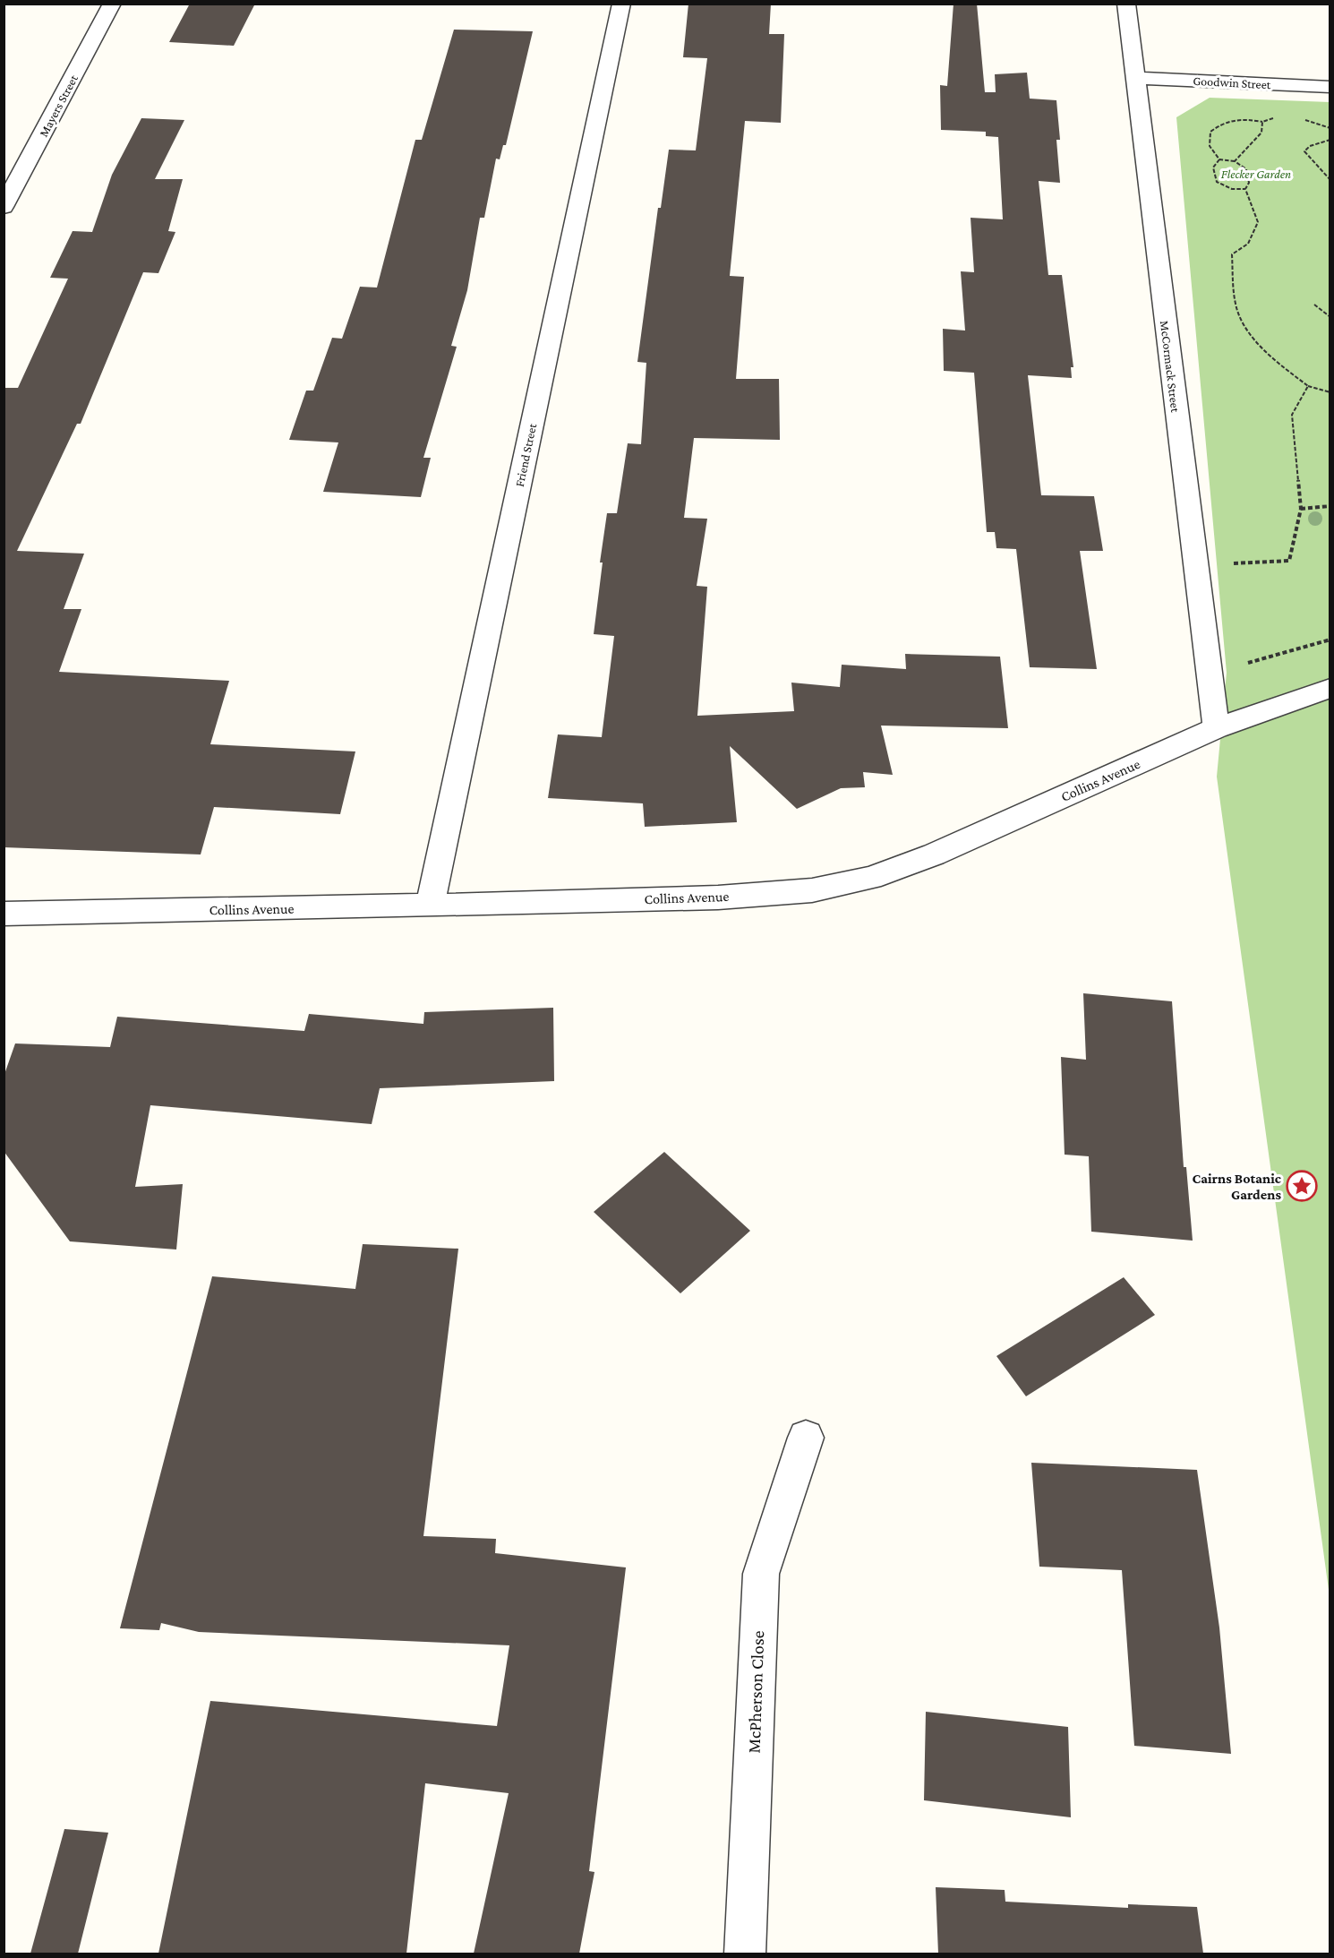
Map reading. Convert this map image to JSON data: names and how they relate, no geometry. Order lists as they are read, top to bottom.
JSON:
{
  "streets": {
    "street": [
      "Goodwin Street",
      "Mayers Street",
      "McCormack Street",
      "Friend Street",
      "Collins Avenue",
      "McPherson Close"
    ]
  },
  "crossings": [
    ["Goodwin Street", "McCormack Street"],
    ["McCormack Street", "Collins Avenue"],
    ["Friend Street", "Collins Avenue"]
  ],
  "parks": ["Flecker Garden"],
  "places": {
    "place": ["Cairns Botanic Gardens"]
  }
}
